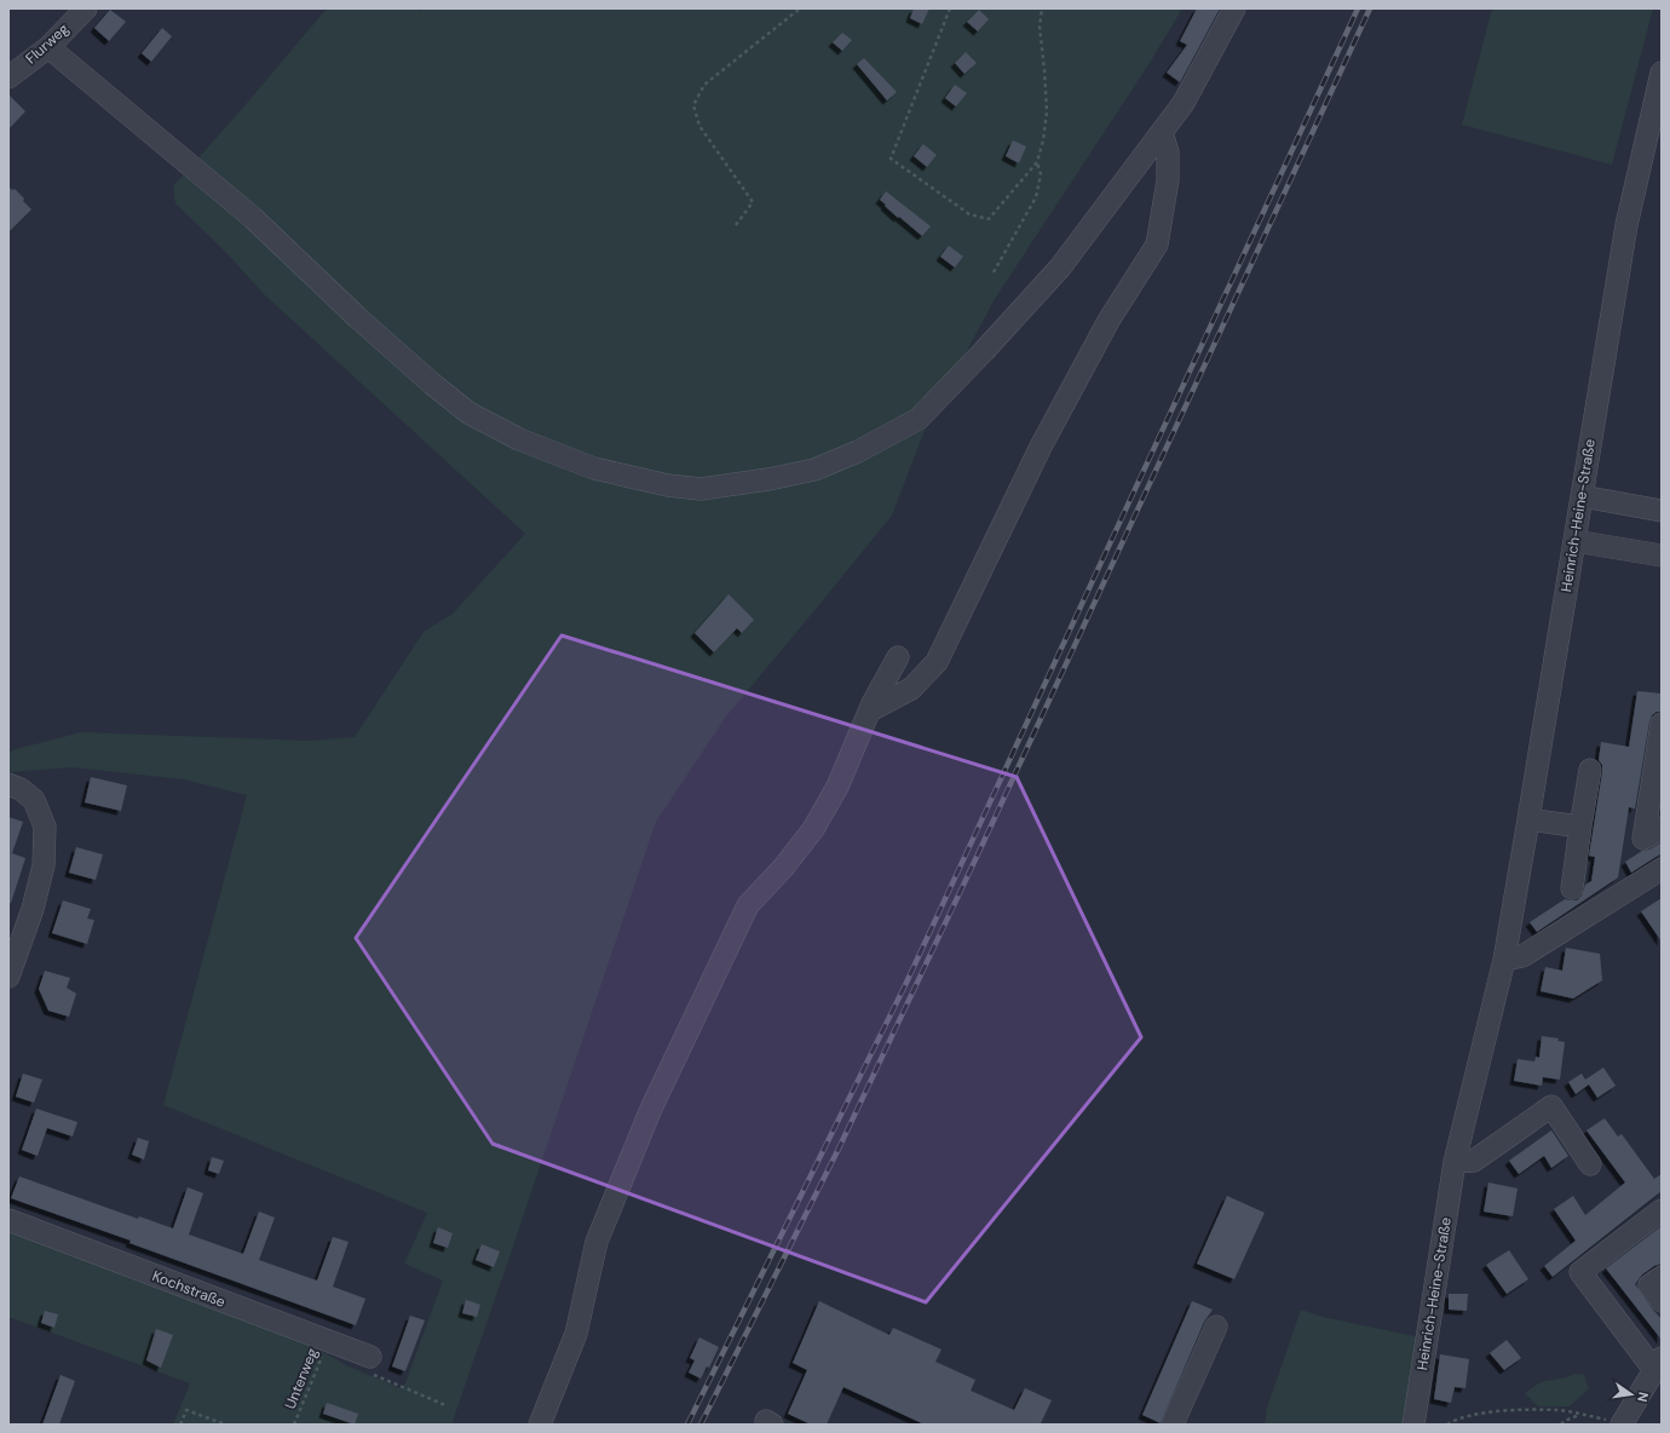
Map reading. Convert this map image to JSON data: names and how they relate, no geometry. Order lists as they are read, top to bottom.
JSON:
{
  "streets": {
    "street": ["Flurweg", "Heinrich-Heine-Straße", "Kochstraße"],
    "path": ["Unterweg"]
  },
  "crossings": [
    ["Kochstraße", "Unterweg"]
  ],
  "north": "right"
}
